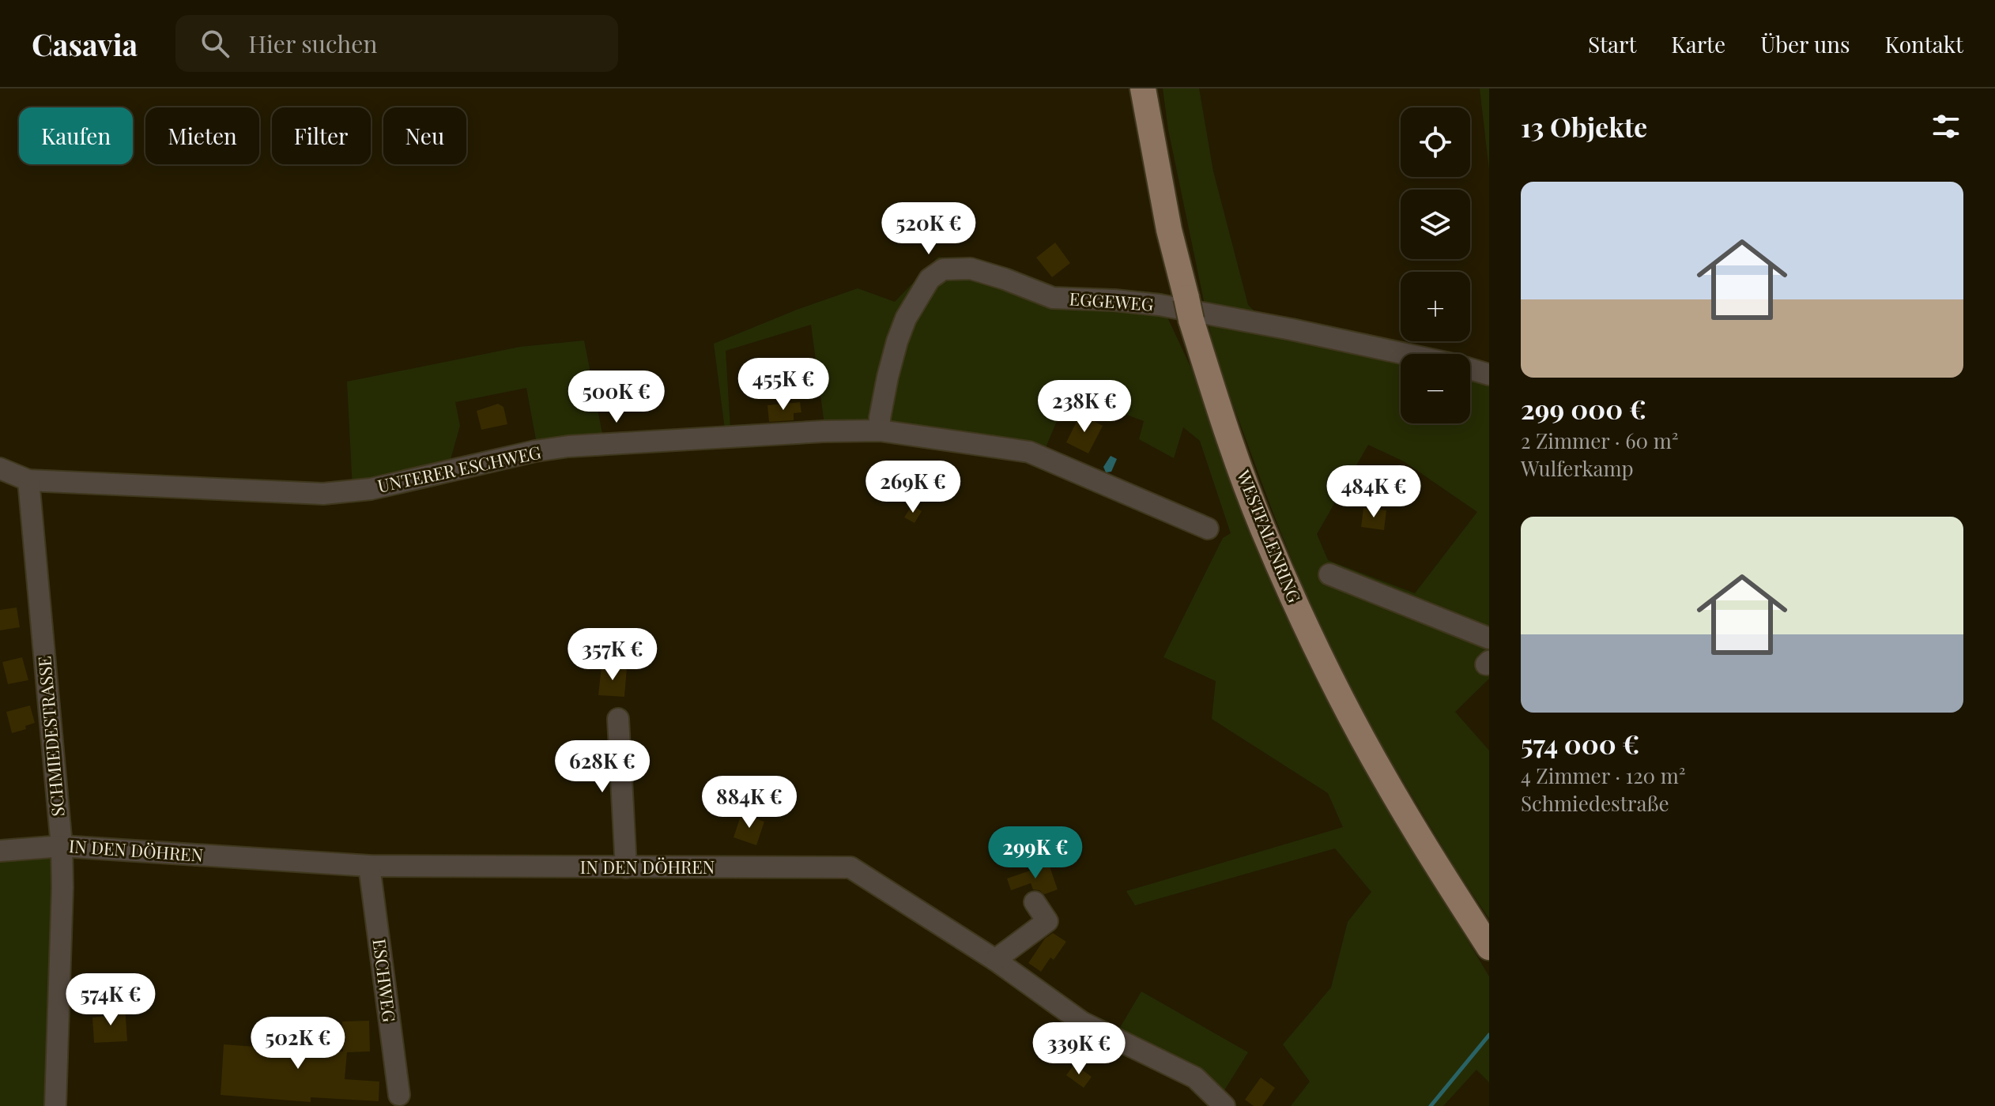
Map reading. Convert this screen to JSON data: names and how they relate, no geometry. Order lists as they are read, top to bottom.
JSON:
{
  "streets": {
    "main road": ["WESTFALENRING"],
    "street": [
      "EGGEWEG",
      "UNTERER ESCHWEG",
      "SCHMIEDESTRASSE",
      "IN DEN DÖHREN",
      "ESCHWEG"
    ]
  },
  "crossings": [
    ["EGGEWEG", "UNTERER ESCHWEG"],
    ["UNTERER ESCHWEG", "SCHMIEDESTRASSE"],
    ["SCHMIEDESTRASSE", "IN DEN DÖHREN"],
    ["IN DEN DÖHREN", "ESCHWEG"]
  ],
  "page": {
    "header": "Casavia",
    "search": "Hier suchen",
    "nav": [
      "Start",
      "Karte",
      "Über uns",
      "Kontakt"
    ],
    "heading": "13 Objekte",
    "map_buttons": ["+", "−"],
    "chip": [
      "Kaufen",
      "Mieten",
      "Filter",
      "Neu"
    ],
    "list": [
      {
        "name": "299 000 €",
        "note": "2 Zimmer · 60 m² · Wulferkamp"
      },
      {
        "name": "574 000 €",
        "note": "4 Zimmer · 120 m² · Schmiedestraße"
      }
    ],
    "price": [
      "520K €",
      "455K €",
      "500K €",
      "238K €",
      "269K €",
      "484K €",
      "357K €",
      "628K €",
      "884K €",
      "299K €",
      "574K €",
      "502K €",
      "339K €"
    ]
  }
}
